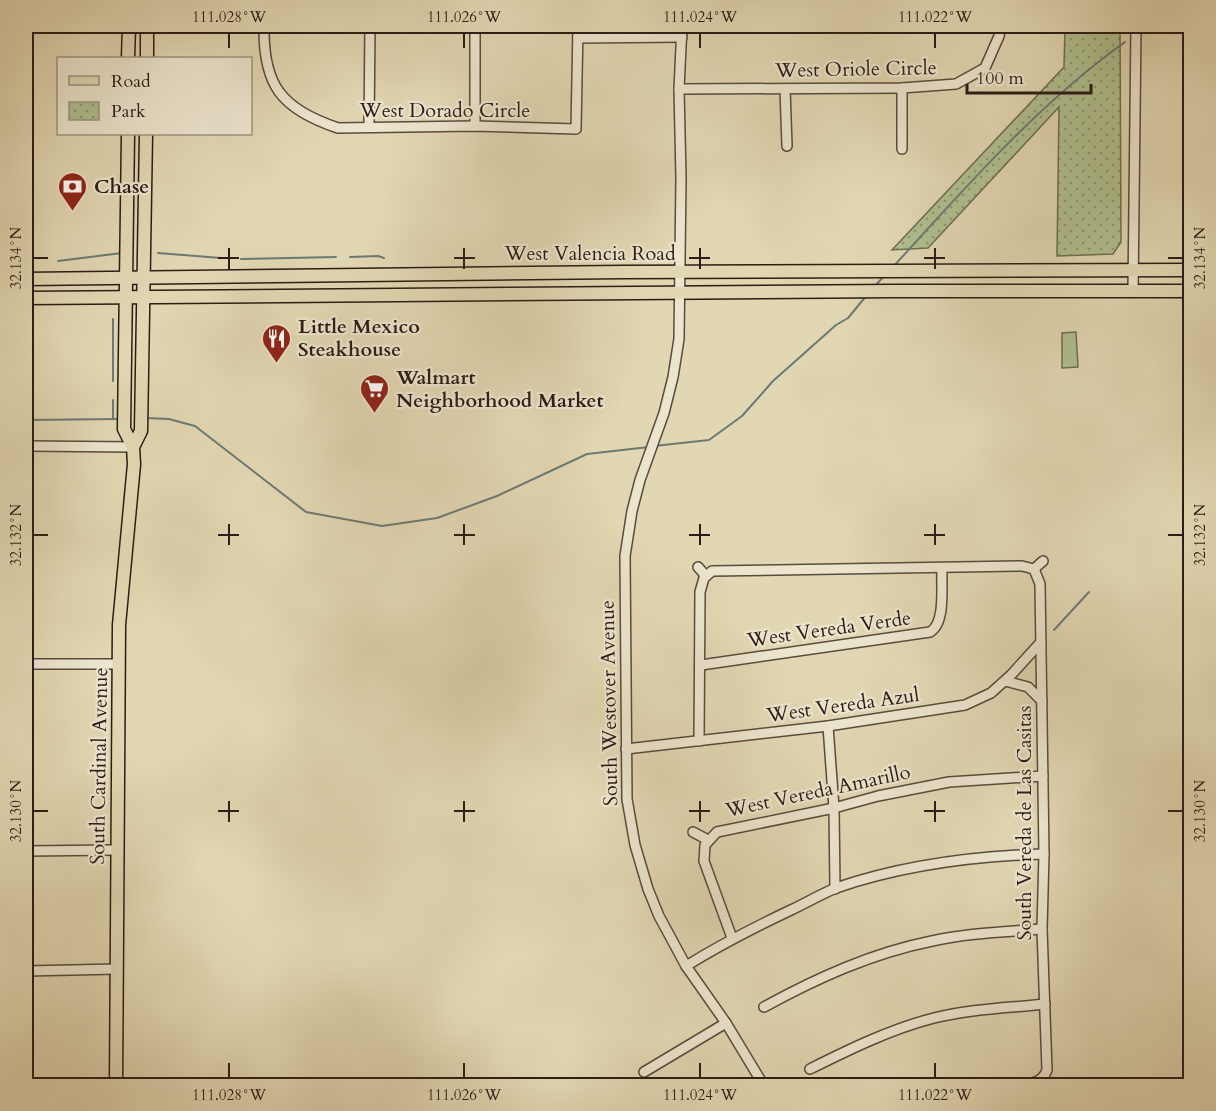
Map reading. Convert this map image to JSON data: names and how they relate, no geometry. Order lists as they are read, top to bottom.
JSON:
{
  "streets": {
    "main road": ["West Valencia Road", "South Cardinal Avenue"],
    "street": [
      "West Oriole Circle",
      "West Dorado Circle",
      "West Vereda Verde",
      "South Westover Avenue",
      "West Vereda Azul",
      "West Vereda Amarillo",
      "South Vereda de Las Casitas"
    ]
  },
  "crossings": [
    ["West Oriole Circle", "South Westover Avenue"],
    ["West Valencia Road", "South Westover Avenue"],
    ["West Valencia Road", "South Cardinal Avenue"],
    ["South Westover Avenue", "West Vereda Azul"],
    ["West Vereda Azul", "South Vereda de Las Casitas"],
    ["West Vereda Amarillo", "South Vereda de Las Casitas"]
  ],
  "places": {
    "bank": ["Chase"],
    "restaurant": ["Little Mexico Steakhouse"],
    "supermarket": ["Walmart Neighborhood Market"]
  },
  "legend": ["Road", "Park"],
  "scale_bar": "100 m",
  "coordinates": [
    "111.028°W",
    "111.026°W",
    "111.024°W",
    "111.022°W",
    "32.134°N",
    "32.132°N",
    "32.130°N"
  ]
}
